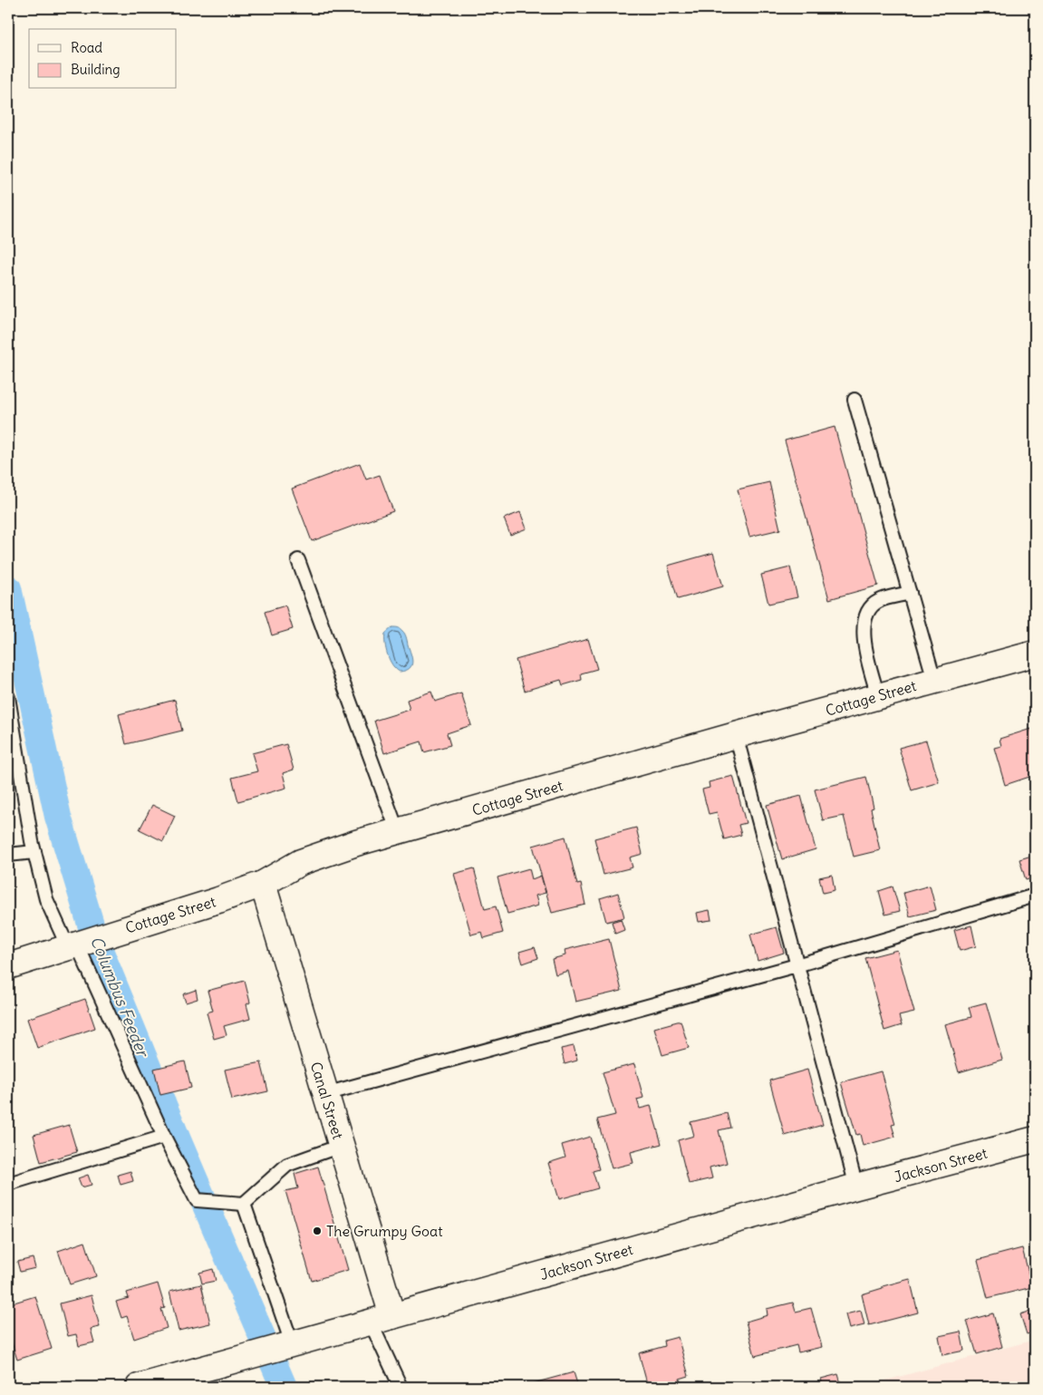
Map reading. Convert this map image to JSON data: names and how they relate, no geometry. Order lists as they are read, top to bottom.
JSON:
{
  "streets": {
    "street": ["Cottage Street", "Canal Street", "Jackson Street"]
  },
  "crossings": [
    ["Cottage Street", "Canal Street"],
    ["Canal Street", "Jackson Street"]
  ],
  "water": ["Columbus Feeder"],
  "places": ["The Grumpy Goat"],
  "legend": ["Road", "Building"]
}
